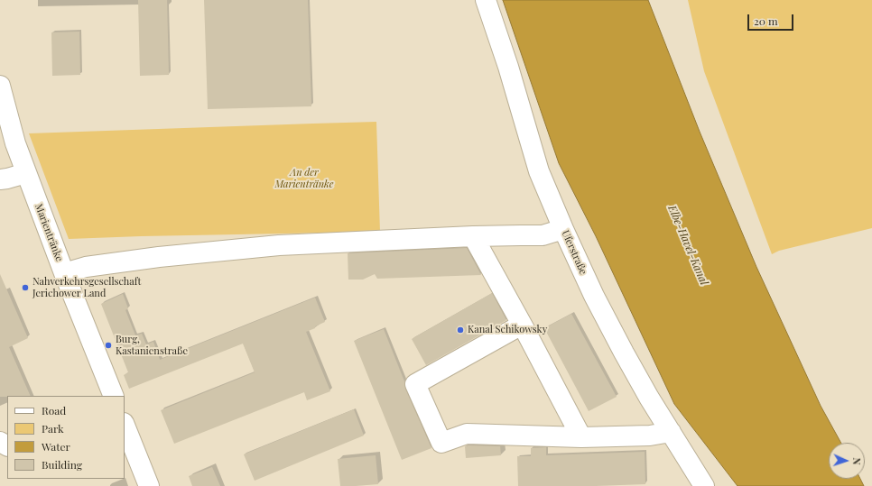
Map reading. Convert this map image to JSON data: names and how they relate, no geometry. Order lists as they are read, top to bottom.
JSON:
{
  "streets": {
    "street": ["Marientränke", "Uferstraße"]
  },
  "water": ["Elbe-Havel-Kanal"],
  "parks": ["An der Marientränke"],
  "places": ["Nahverkehrsgesellschaft Jerichower Land", "Kanal Schikowsky", "Burg, Kastanienstraße"],
  "legend": [
    "Road",
    "Park",
    "Water",
    "Building"
  ],
  "scale_bar": "20 m",
  "north": "right"
}
